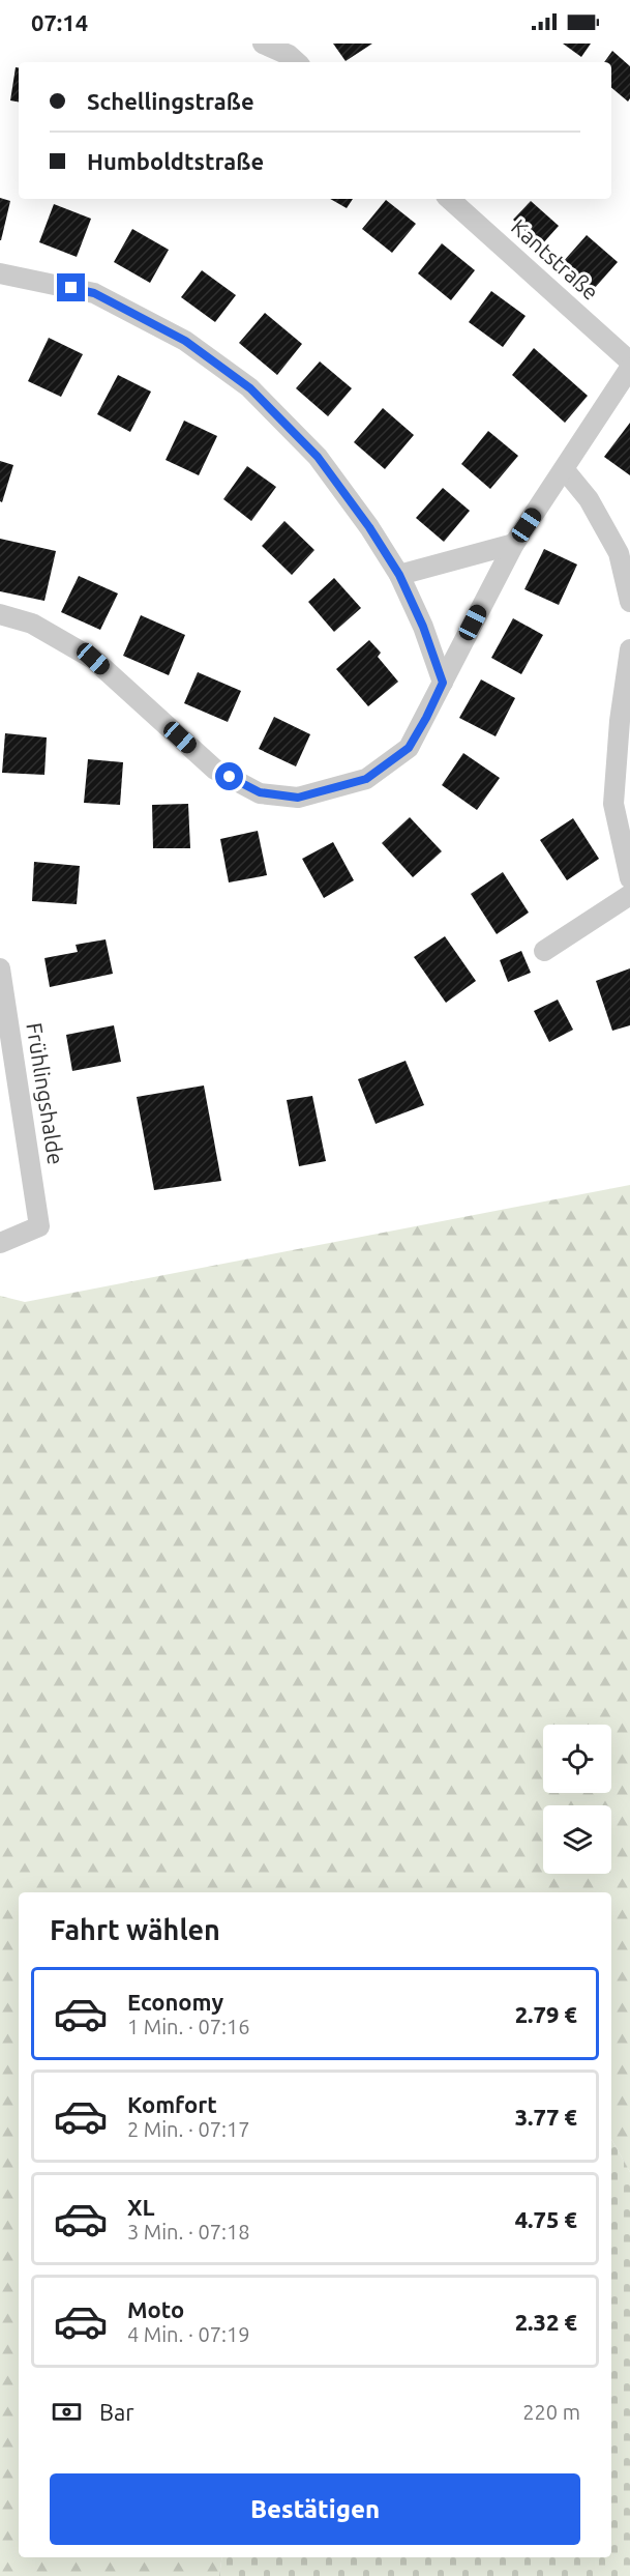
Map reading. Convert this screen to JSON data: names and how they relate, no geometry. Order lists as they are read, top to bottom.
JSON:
{
  "streets": {
    "street": ["Kantstraße", "Frühlingshalde"]
  },
  "page": {
    "status": "07:14",
    "banner": ["Schellingstraße", "Humboldtstraße"],
    "heading": "Fahrt wählen",
    "list": [
      {
        "name": "Economy",
        "note": "1 Min. · 07:16",
        "value": "2.79 €"
      },
      {
        "name": "Komfort",
        "note": "2 Min. · 07:17",
        "value": "3.77 €"
      },
      {
        "name": "XL",
        "note": "3 Min. · 07:18",
        "value": "4.75 €"
      },
      {
        "name": "Moto",
        "note": "4 Min. · 07:19",
        "value": "2.32 €"
      }
    ],
    "pay": ["Bar", "220 m"],
    "buttons": "Bestätigen"
  }
}
